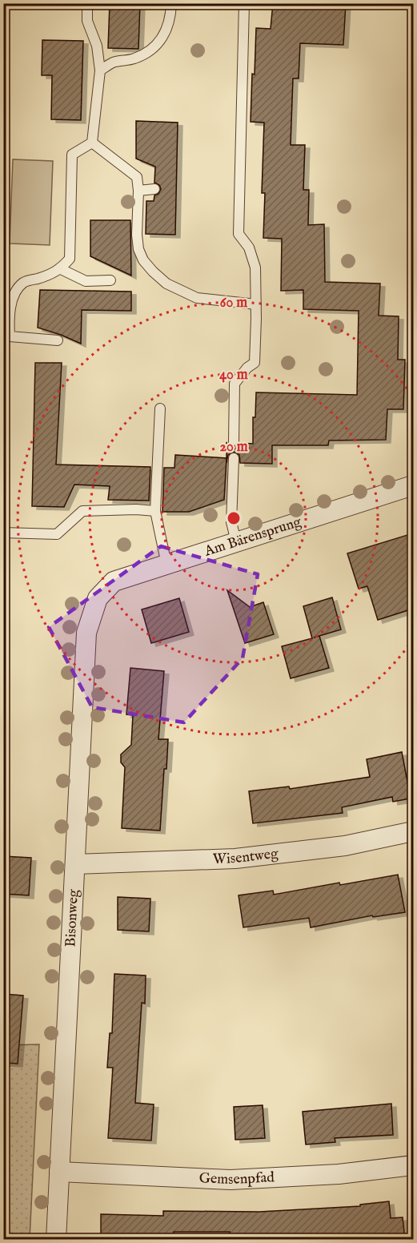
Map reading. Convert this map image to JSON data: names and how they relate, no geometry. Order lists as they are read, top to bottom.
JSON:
{
  "streets": {
    "street": [
      "Am Bärensprung",
      "Wisentweg",
      "Bisonweg",
      "Gemsenpfad"
    ]
  },
  "crossings": [
    ["Am Bärensprung", "Bisonweg"],
    ["Wisentweg", "Bisonweg"],
    ["Bisonweg", "Gemsenpfad"]
  ],
  "rings": ["60 m", "40 m", "20 m"]
}
